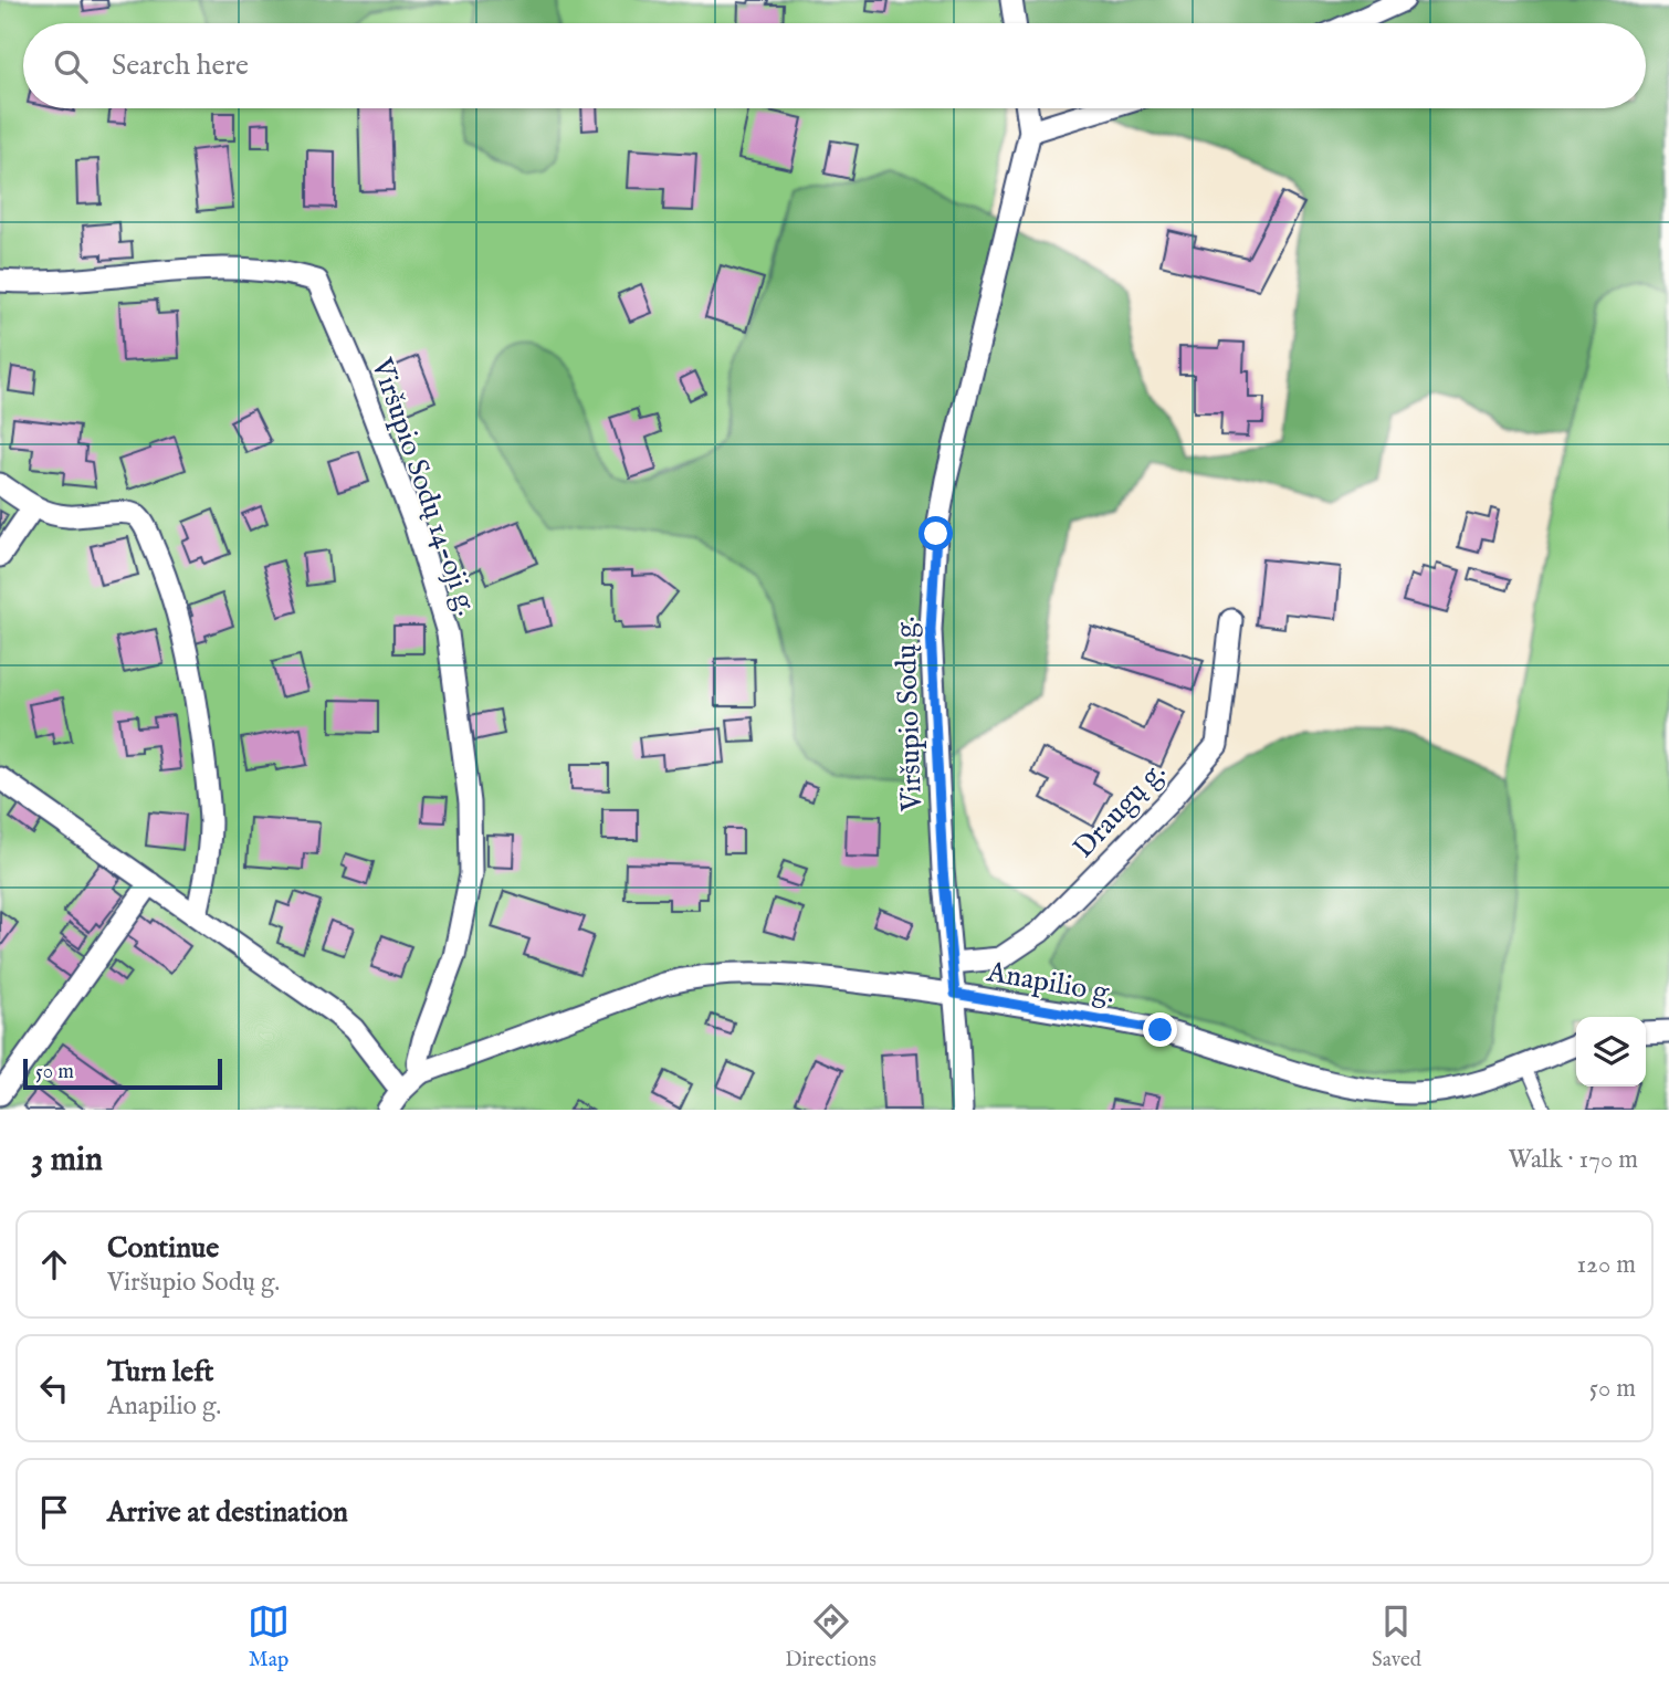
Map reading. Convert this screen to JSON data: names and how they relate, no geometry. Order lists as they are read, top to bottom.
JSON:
{
  "streets": {
    "street": [
      "Viršupio Sodų 14-oji g.",
      "Viršupio Sodų g.",
      "Draugų g.",
      "Anapilio g."
    ]
  },
  "crossings": [
    ["Viršupio Sodų 14-oji g.", "Anapilio g."],
    ["Viršupio Sodų g.", "Draugų g."],
    ["Viršupio Sodų g.", "Anapilio g."]
  ],
  "scale_bar": "50 m",
  "page": {
    "search": "Search here",
    "scale": "50 m",
    "heading": ["3 min", "Walk · 170 m"],
    "list": [
      ["Continue", "Viršupio Sodų g.", "120 m"],
      ["Turn left", "Anapilio g.", "50 m"],
      "Arrive at destination"
    ],
    "nav": ["Map", "Directions", "Saved"]
  }
}
